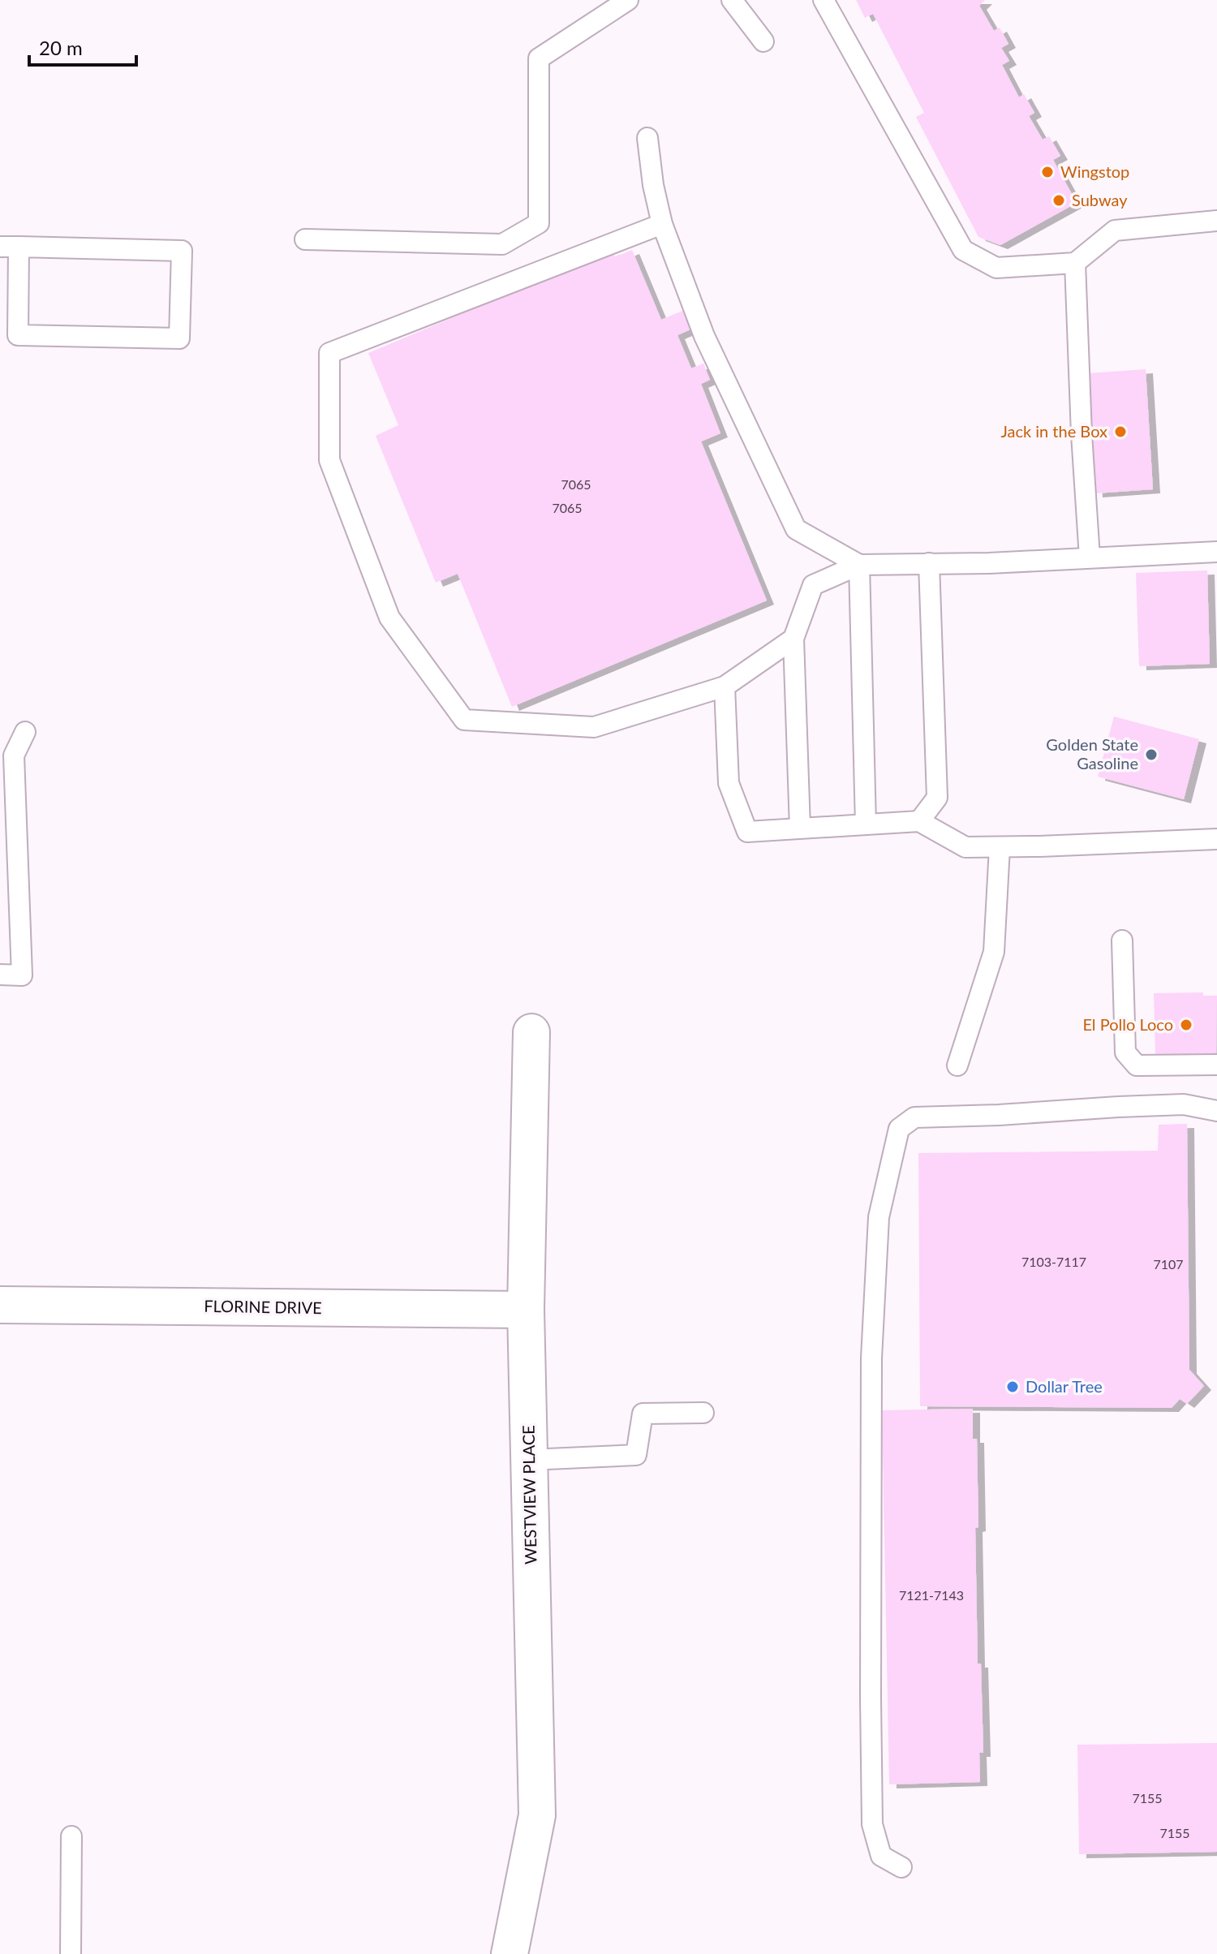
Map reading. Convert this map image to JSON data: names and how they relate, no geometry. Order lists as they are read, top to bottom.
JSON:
{
  "streets": {
    "street": ["FLORINE DRIVE", "WESTVIEW PLACE"]
  },
  "crossings": [
    ["FLORINE DRIVE", "WESTVIEW PLACE"]
  ],
  "places": [
    "Wingstop",
    "Subway",
    "Jack in the Box",
    "Golden State Gasoline",
    "El Pollo Loco",
    "Dollar Tree"
  ],
  "house_numbers": [
    "7065",
    "7065",
    "7103-7117",
    "7107",
    "7121-7143",
    "7155",
    "7155"
  ],
  "scale_bar": "20 m"
}
